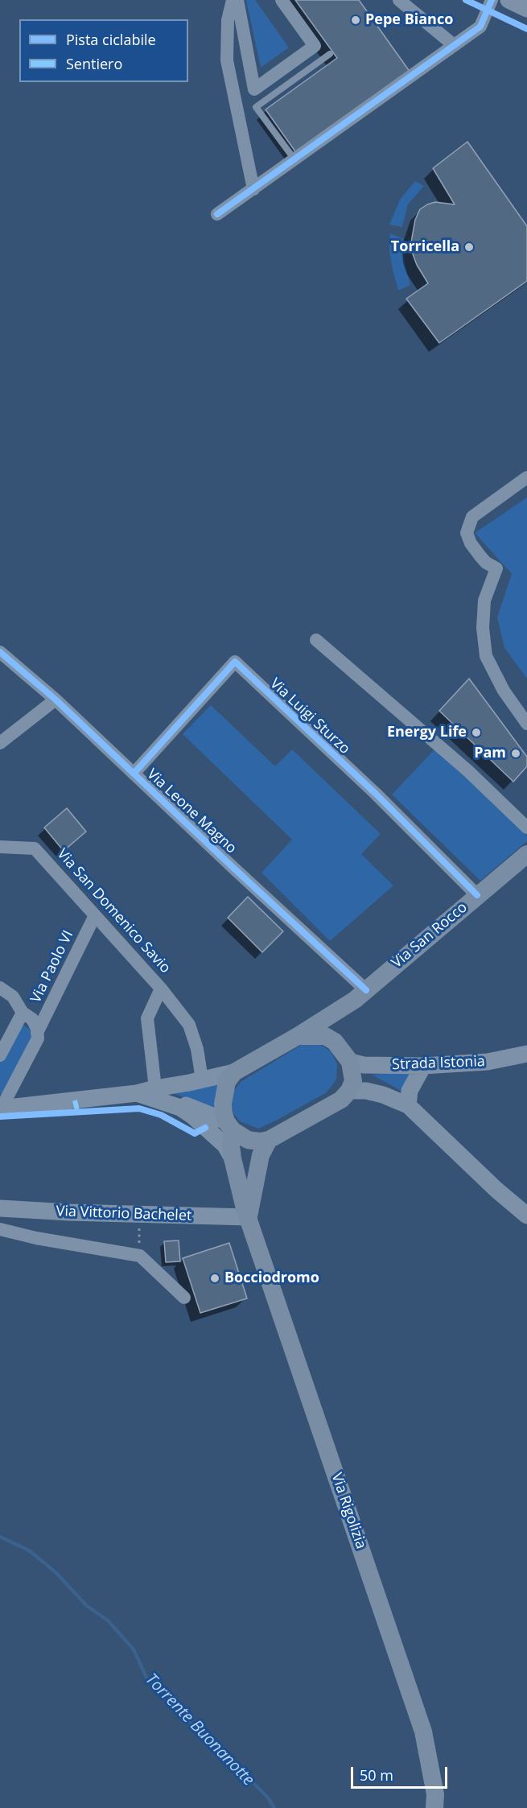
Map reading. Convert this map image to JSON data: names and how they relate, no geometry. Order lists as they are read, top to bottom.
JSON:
{
  "streets": {
    "main road": ["Via San Rocco", "Via Rigolizia"],
    "street": [
      "Via Luigi Sturzo",
      "Via Leone Magno",
      "Via San Domenico Savio",
      "Via Paolo VI",
      "Strada Istonia",
      "Via Vittorio Bachelet"
    ]
  },
  "crossings": [
    ["Via Luigi Sturzo", "Via Leone Magno"],
    ["Via Luigi Sturzo", "Via San Rocco"],
    ["Via Leone Magno", "Via San Rocco"],
    ["Via San Domenico Savio", "Via Paolo VI"],
    ["Strada Istonia", "Via Rigolizia"],
    ["Via Vittorio Bachelet", "Via Rigolizia"]
  ],
  "water": ["Torrente Buonanotte"],
  "places": [
    "Pepe Bianco",
    "Torricella",
    "Energy Life",
    "Pam",
    "Bocciodromo"
  ],
  "legend": ["Pista ciclabile", "Sentiero"],
  "scale_bar": "50 m"
}
